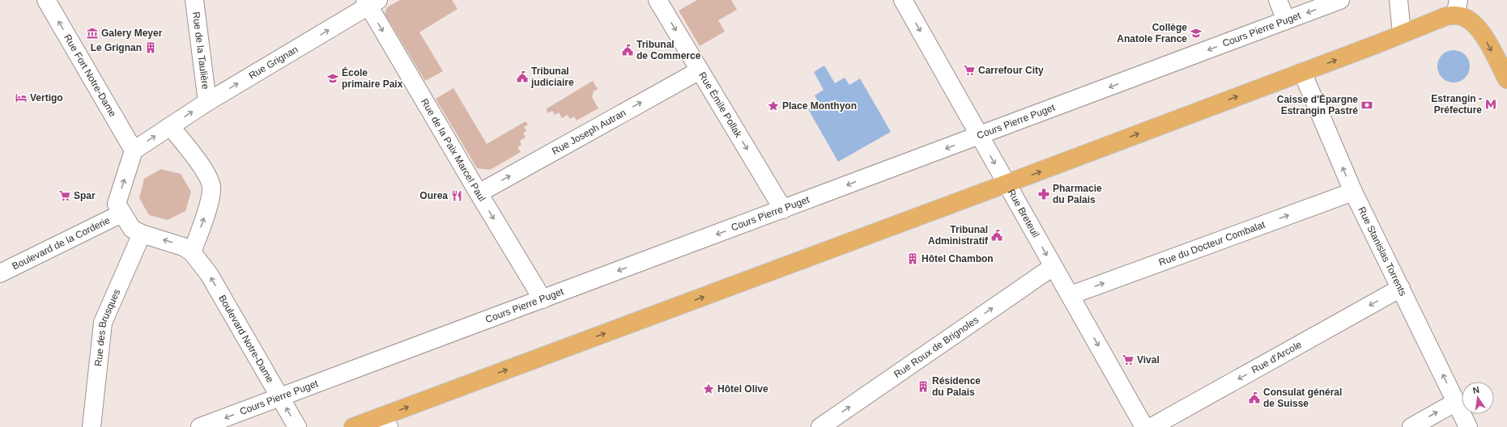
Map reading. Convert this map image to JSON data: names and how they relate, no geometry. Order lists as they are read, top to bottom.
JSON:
{
  "streets": {
    "street": [
      "Cours Pierre Puget",
      "Rue de la Taulière",
      "Rue Grignan",
      "Rue Fort Notre-Dame",
      "Rue Émile Pollak",
      "Rue Joseph Autran",
      "Rue de la Paix Marcel Paul",
      "Rue Breteuil",
      "Boulevard de la Corderie",
      "Rue du Docteur Combalat",
      "Rue Stanislas Torrents",
      "Rue des Brusques",
      "Boulevard Notre-Dame",
      "Rue Roux de Brignoles",
      "Rue d'Arcole"
    ]
  },
  "crossings": [
    ["Cours Pierre Puget", "Rue Émile Pollak"],
    ["Cours Pierre Puget", "Rue de la Paix Marcel Paul"],
    ["Cours Pierre Puget", "Rue Breteuil"],
    ["Cours Pierre Puget", "Boulevard Notre-Dame"],
    ["Rue de la Taulière", "Rue Grignan"],
    ["Rue Grignan", "Rue Fort Notre-Dame"],
    ["Rue Grignan", "Rue de la Paix Marcel Paul"],
    ["Rue Émile Pollak", "Rue Joseph Autran"],
    ["Rue Joseph Autran", "Rue de la Paix Marcel Paul"],
    ["Rue Breteuil", "Rue du Docteur Combalat"],
    ["Rue Breteuil", "Rue Roux de Brignoles"],
    ["Rue du Docteur Combalat", "Rue Stanislas Torrents"],
    ["Rue Stanislas Torrents", "Rue d'Arcole"]
  ],
  "one_way": [
    "Cours Pierre Puget",
    "Rue Grignan",
    "Rue Fort Notre-Dame",
    "Rue Émile Pollak",
    "Rue Joseph Autran",
    "Rue de la Paix Marcel Paul",
    "Rue Breteuil",
    "Rue du Docteur Combalat",
    "Rue Stanislas Torrents",
    "Boulevard Notre-Dame",
    "Rue Roux de Brignoles",
    "Rue d'Arcole"
  ],
  "places": {
    "museum": ["Galery Meyer"],
    "school or university": ["Collège Anatole France", "École primaire Paix"],
    "building": ["Le Grignan", "Hôtel Chambon", "Résidence du Palais"],
    "public building": [
      "Tribunal de Commerce",
      "Tribunal judiciaire",
      "Tribunal Administratif",
      "Consulat général de Suisse"
    ],
    "supermarket": ["Carrefour City", "Spar", "Vival"],
    "hotel": ["Vertigo"],
    "metro station": ["Estrangin - Préfecture"],
    "bank": ["Caisse d'Épargne Estrangin Pastré"],
    "place": ["Place Monthyon", "Hôtel Olive"],
    "pharmacy": ["Pharmacie du Palais"],
    "restaurant": ["Ourea"]
  },
  "north": "top"
}
